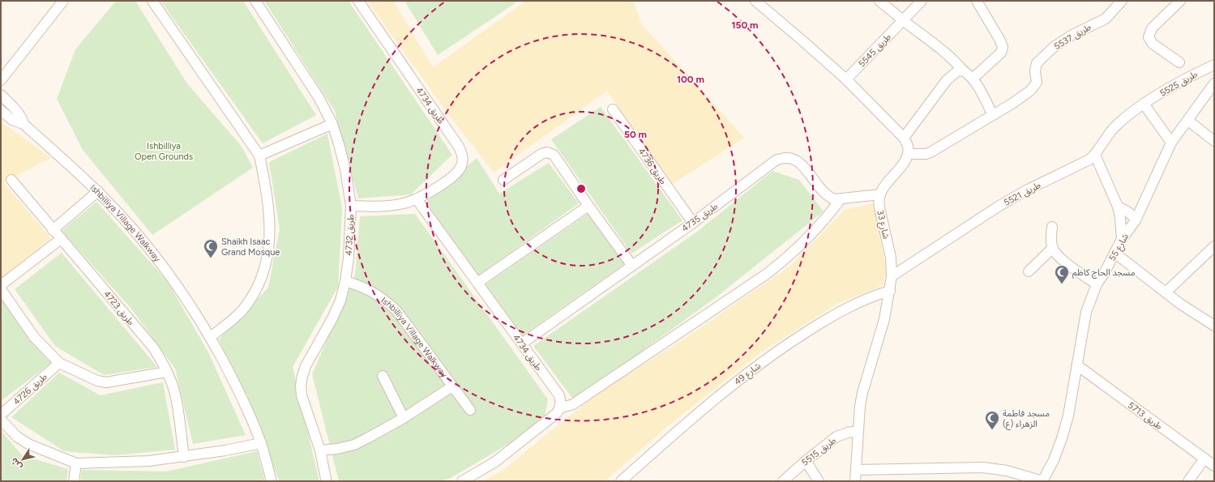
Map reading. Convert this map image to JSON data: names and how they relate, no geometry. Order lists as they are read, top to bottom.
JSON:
{
  "streets": {
    "street": [
      "طريق 5537",
      "طريق 5545",
      "طريق 5525",
      "طريق 4734",
      "طريق 4736",
      "طريق 5521",
      "طريق 4735",
      "Ishbilliya Village Walkway",
      "شارع 33",
      "طريق 4732",
      "شارع 55",
      "طريق 4723",
      "شارع 49",
      "طريق 4726",
      "طريق 5713",
      "طريق 5515"
    ]
  },
  "crossings": [
    ["طريق 5525", "طريق 5521"],
    ["طريق 4734", "طريق 4735"],
    ["طريق 4734", "طريق 4732"],
    ["طريق 4736", "طريق 4735"],
    ["طريق 5521", "شارع 33"],
    ["طريق 4735", "شارع 33"],
    ["Ishbilliya Village Walkway", "طريق 4732"],
    ["شارع 33", "شارع 49"],
    ["شارع 33", "طريق 5515"],
    ["شارع 55", "طريق 5713"]
  ],
  "parks": ["Ishbilliya Open Grounds"],
  "places": {
    "mosque": ["Shaikh Isaac Grand Mosque", "مسجد الحاج كاظم", "مسجد فاطمة الزهراء (ع)"]
  },
  "north": "bottom left",
  "rings": ["150 m", "100 m", "50 m"]
}
